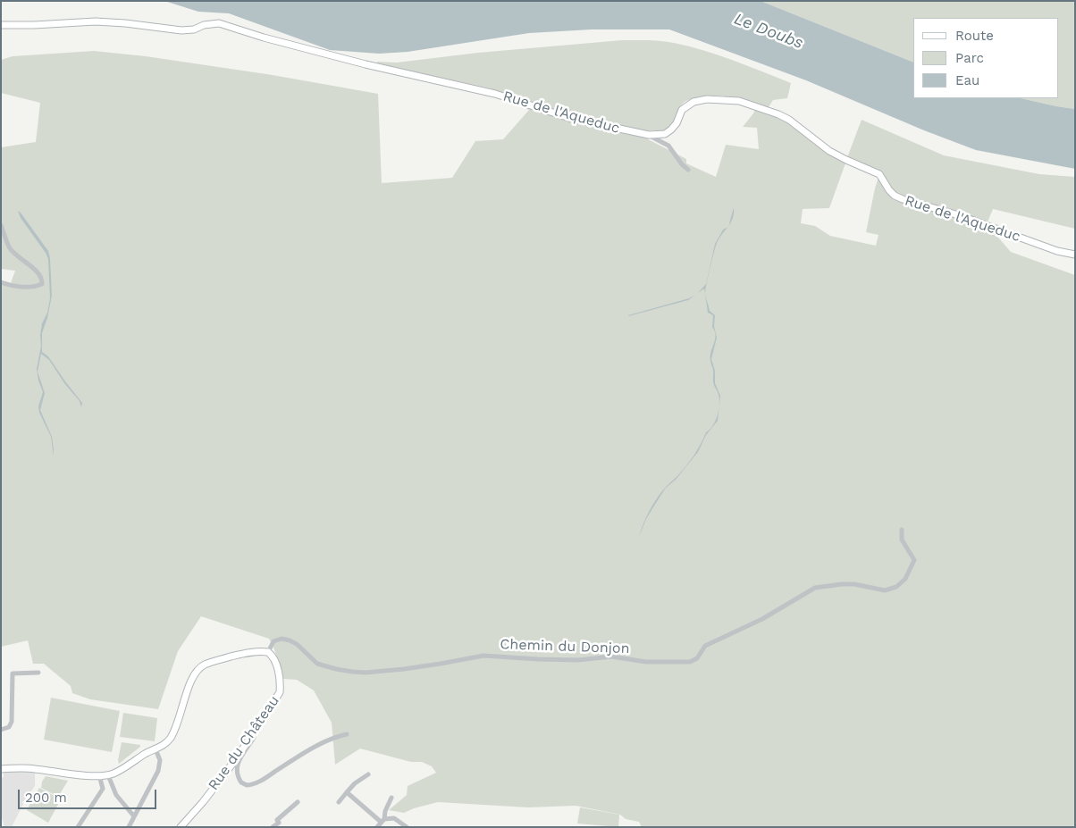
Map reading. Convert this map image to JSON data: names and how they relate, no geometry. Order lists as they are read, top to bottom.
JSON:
{
  "streets": {
    "street": ["Rue de l'Aqueduc", "Chemin du Donjon", "Rue du Château"]
  },
  "crossings": [
    ["Chemin du Donjon", "Rue du Château"]
  ],
  "water": ["Le Doubs"],
  "legend": ["Route", "Parc", "Eau"],
  "scale_bar": "200 m"
}
